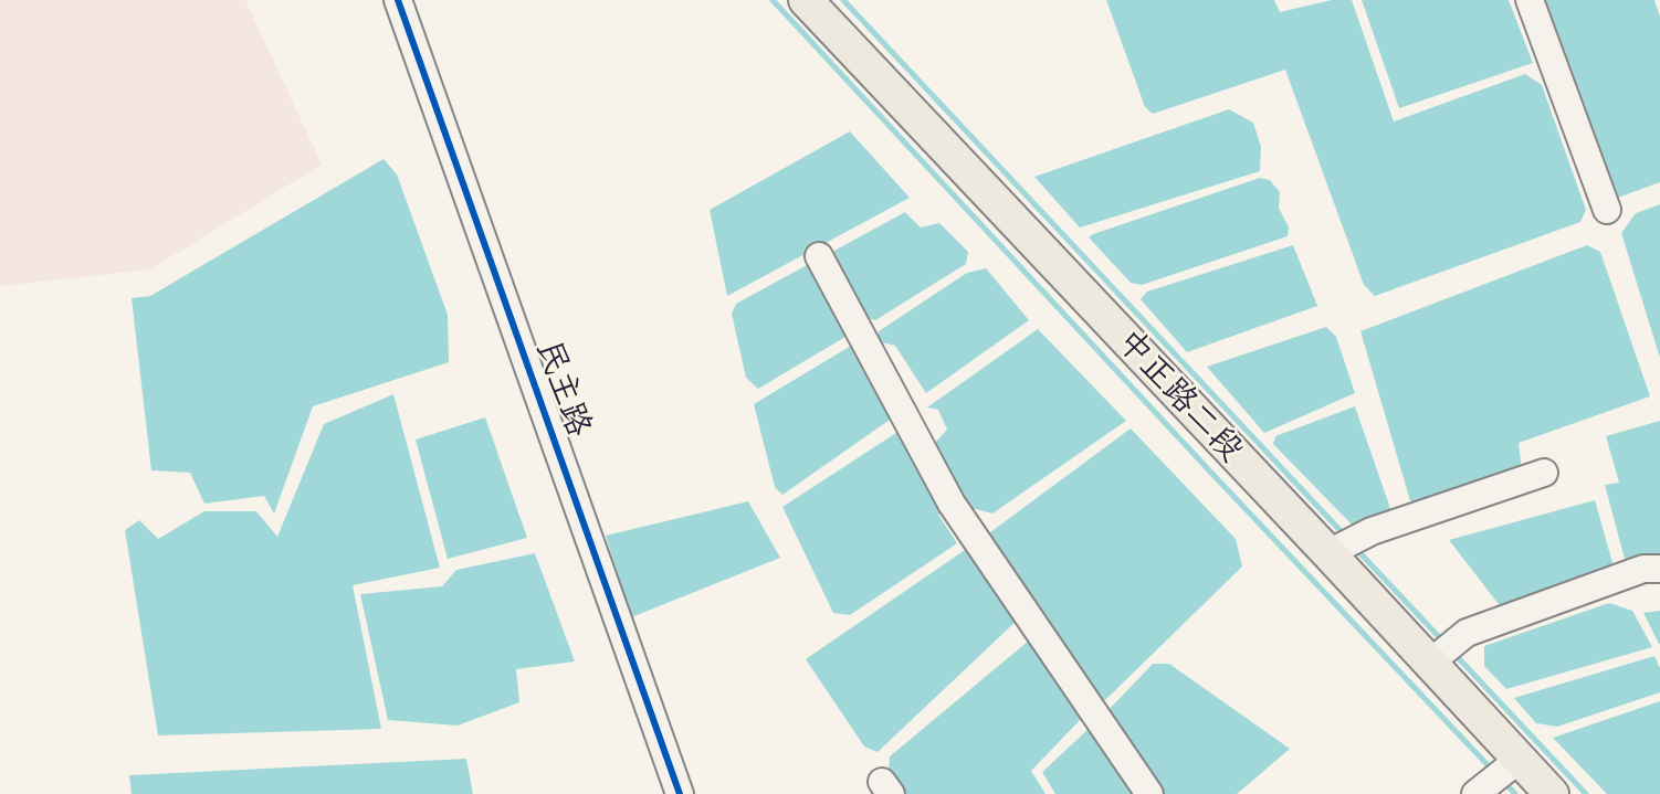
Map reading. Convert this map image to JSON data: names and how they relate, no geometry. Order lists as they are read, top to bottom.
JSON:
{
  "streets": {
    "main road": ["中正路二段"],
    "street": ["民主路"]
  }
}
